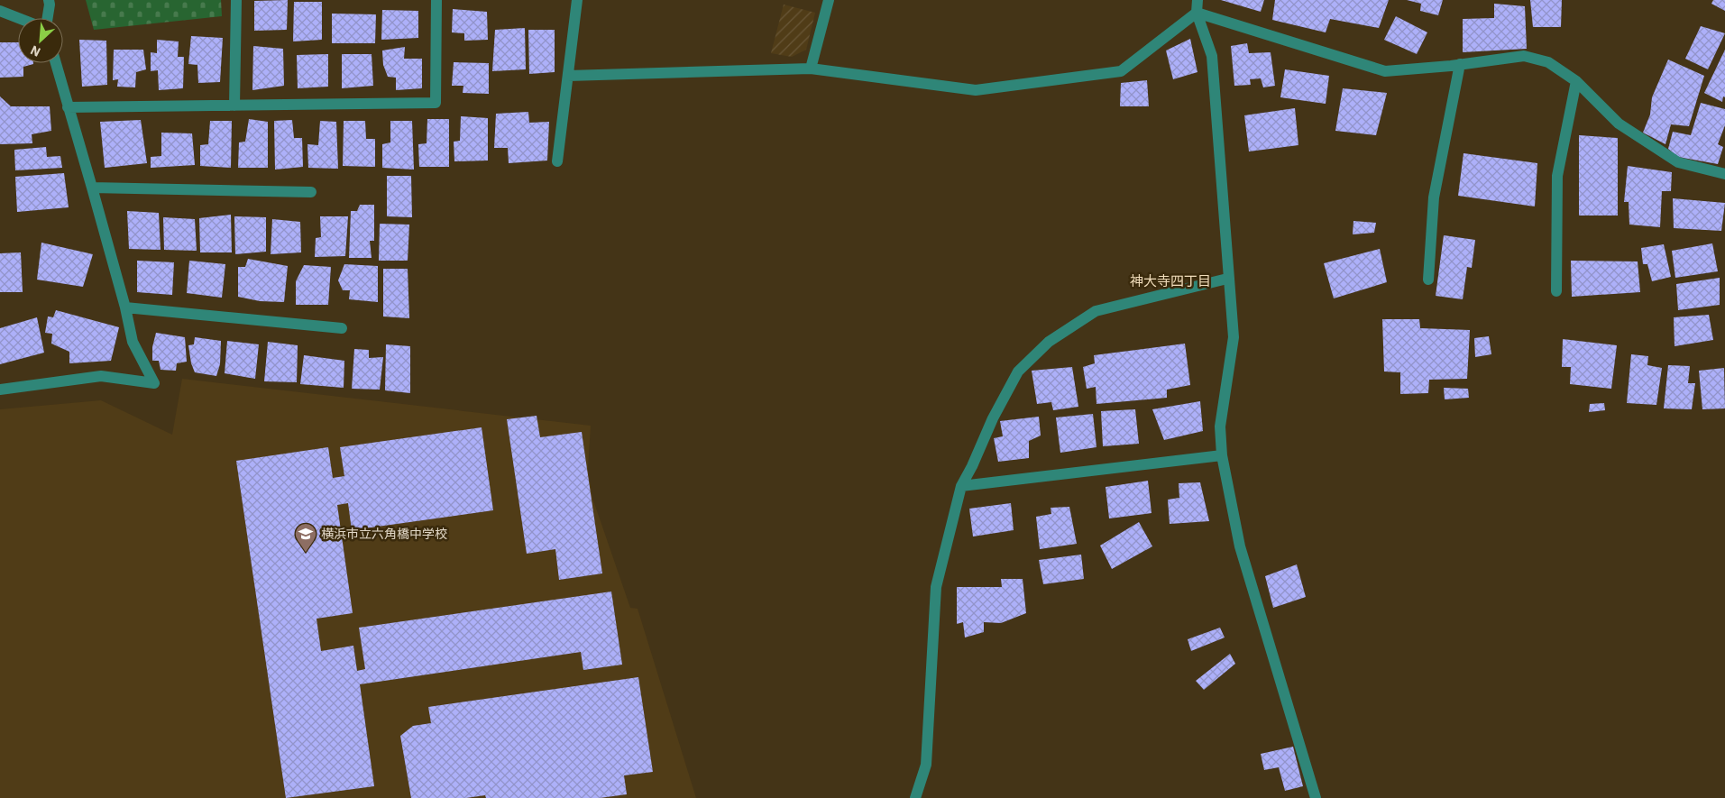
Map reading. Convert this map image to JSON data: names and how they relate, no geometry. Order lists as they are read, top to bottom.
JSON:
{
  "districts": ["神大寺四丁目"],
  "places": {
    "school or university": ["横浜市立六角橋中学校"]
  },
  "north": "bottom left"
}
